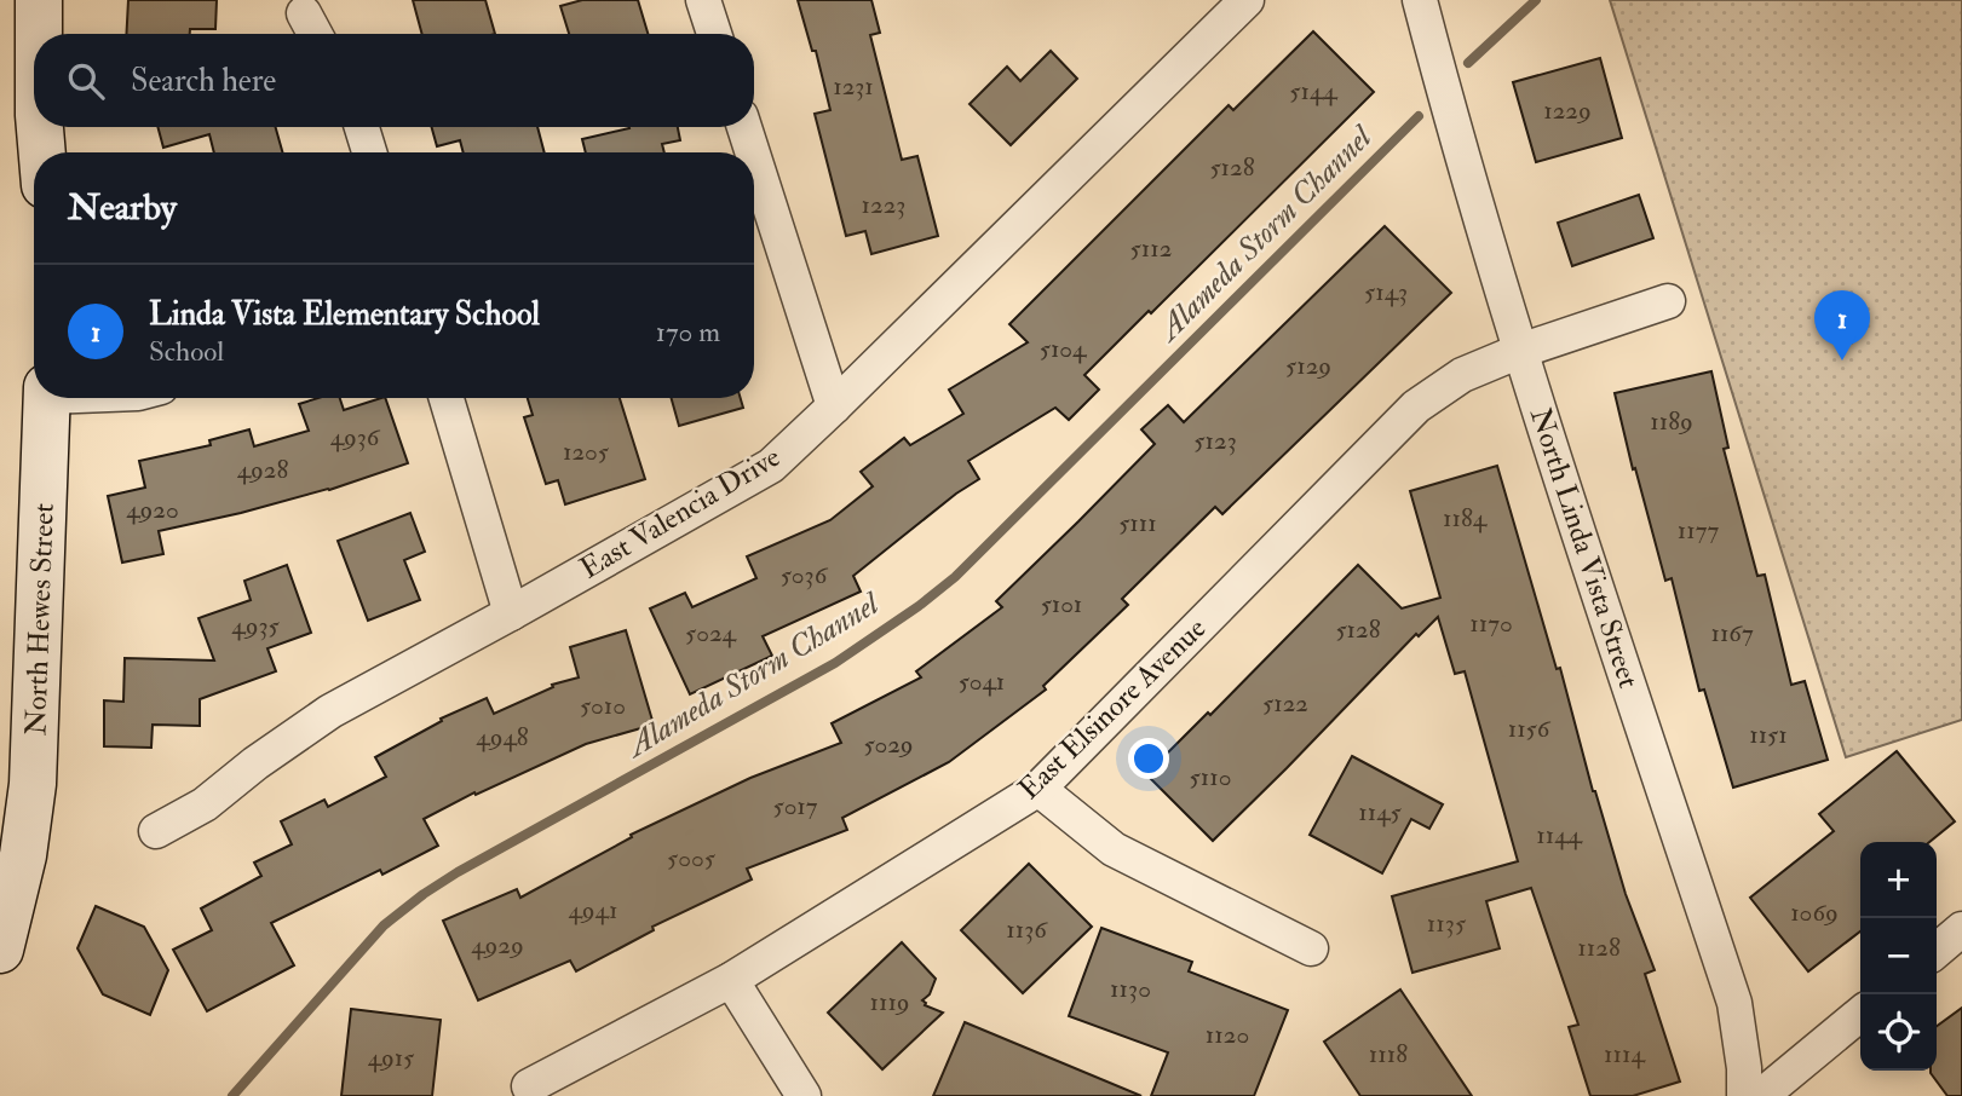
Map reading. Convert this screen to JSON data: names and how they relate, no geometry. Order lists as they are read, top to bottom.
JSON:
{
  "streets": {
    "main road": ["North Hewes Street"],
    "street": ["East Valencia Drive", "North Linda Vista Street", "East Elsinore Avenue"]
  },
  "crossings": [
    ["North Linda Vista Street", "East Elsinore Avenue"]
  ],
  "water": ["Alameda Storm Channel"],
  "house_numbers": [
    "1231",
    "5144",
    "1229",
    "5128",
    "1223",
    "5112",
    "5143",
    "5104",
    "5129",
    "1189",
    "4936",
    "5123",
    "1205",
    "4928",
    "4920",
    "1184",
    "5111",
    "1177",
    "5036",
    "5101",
    "1170",
    "4935",
    "5128",
    "5024",
    "1167",
    "5041",
    "5122",
    "5010",
    "1156",
    "1151",
    "4948",
    "5029",
    "5110",
    "5017",
    "1145",
    "1144",
    "5005",
    "4941",
    "1069",
    "1135",
    "1136",
    "4929",
    "1128",
    "1130",
    "1119",
    "1120",
    "1118",
    "1114",
    "4915"
  ],
  "page": {
    "search": "Search here",
    "heading": "Nearby",
    "list": [
      {
        "mark": "1",
        "name": "Linda Vista Elementary School",
        "note": "School",
        "value": "170 m"
      }
    ],
    "pins": "1",
    "map_buttons": ["+", "−"]
  }
}
